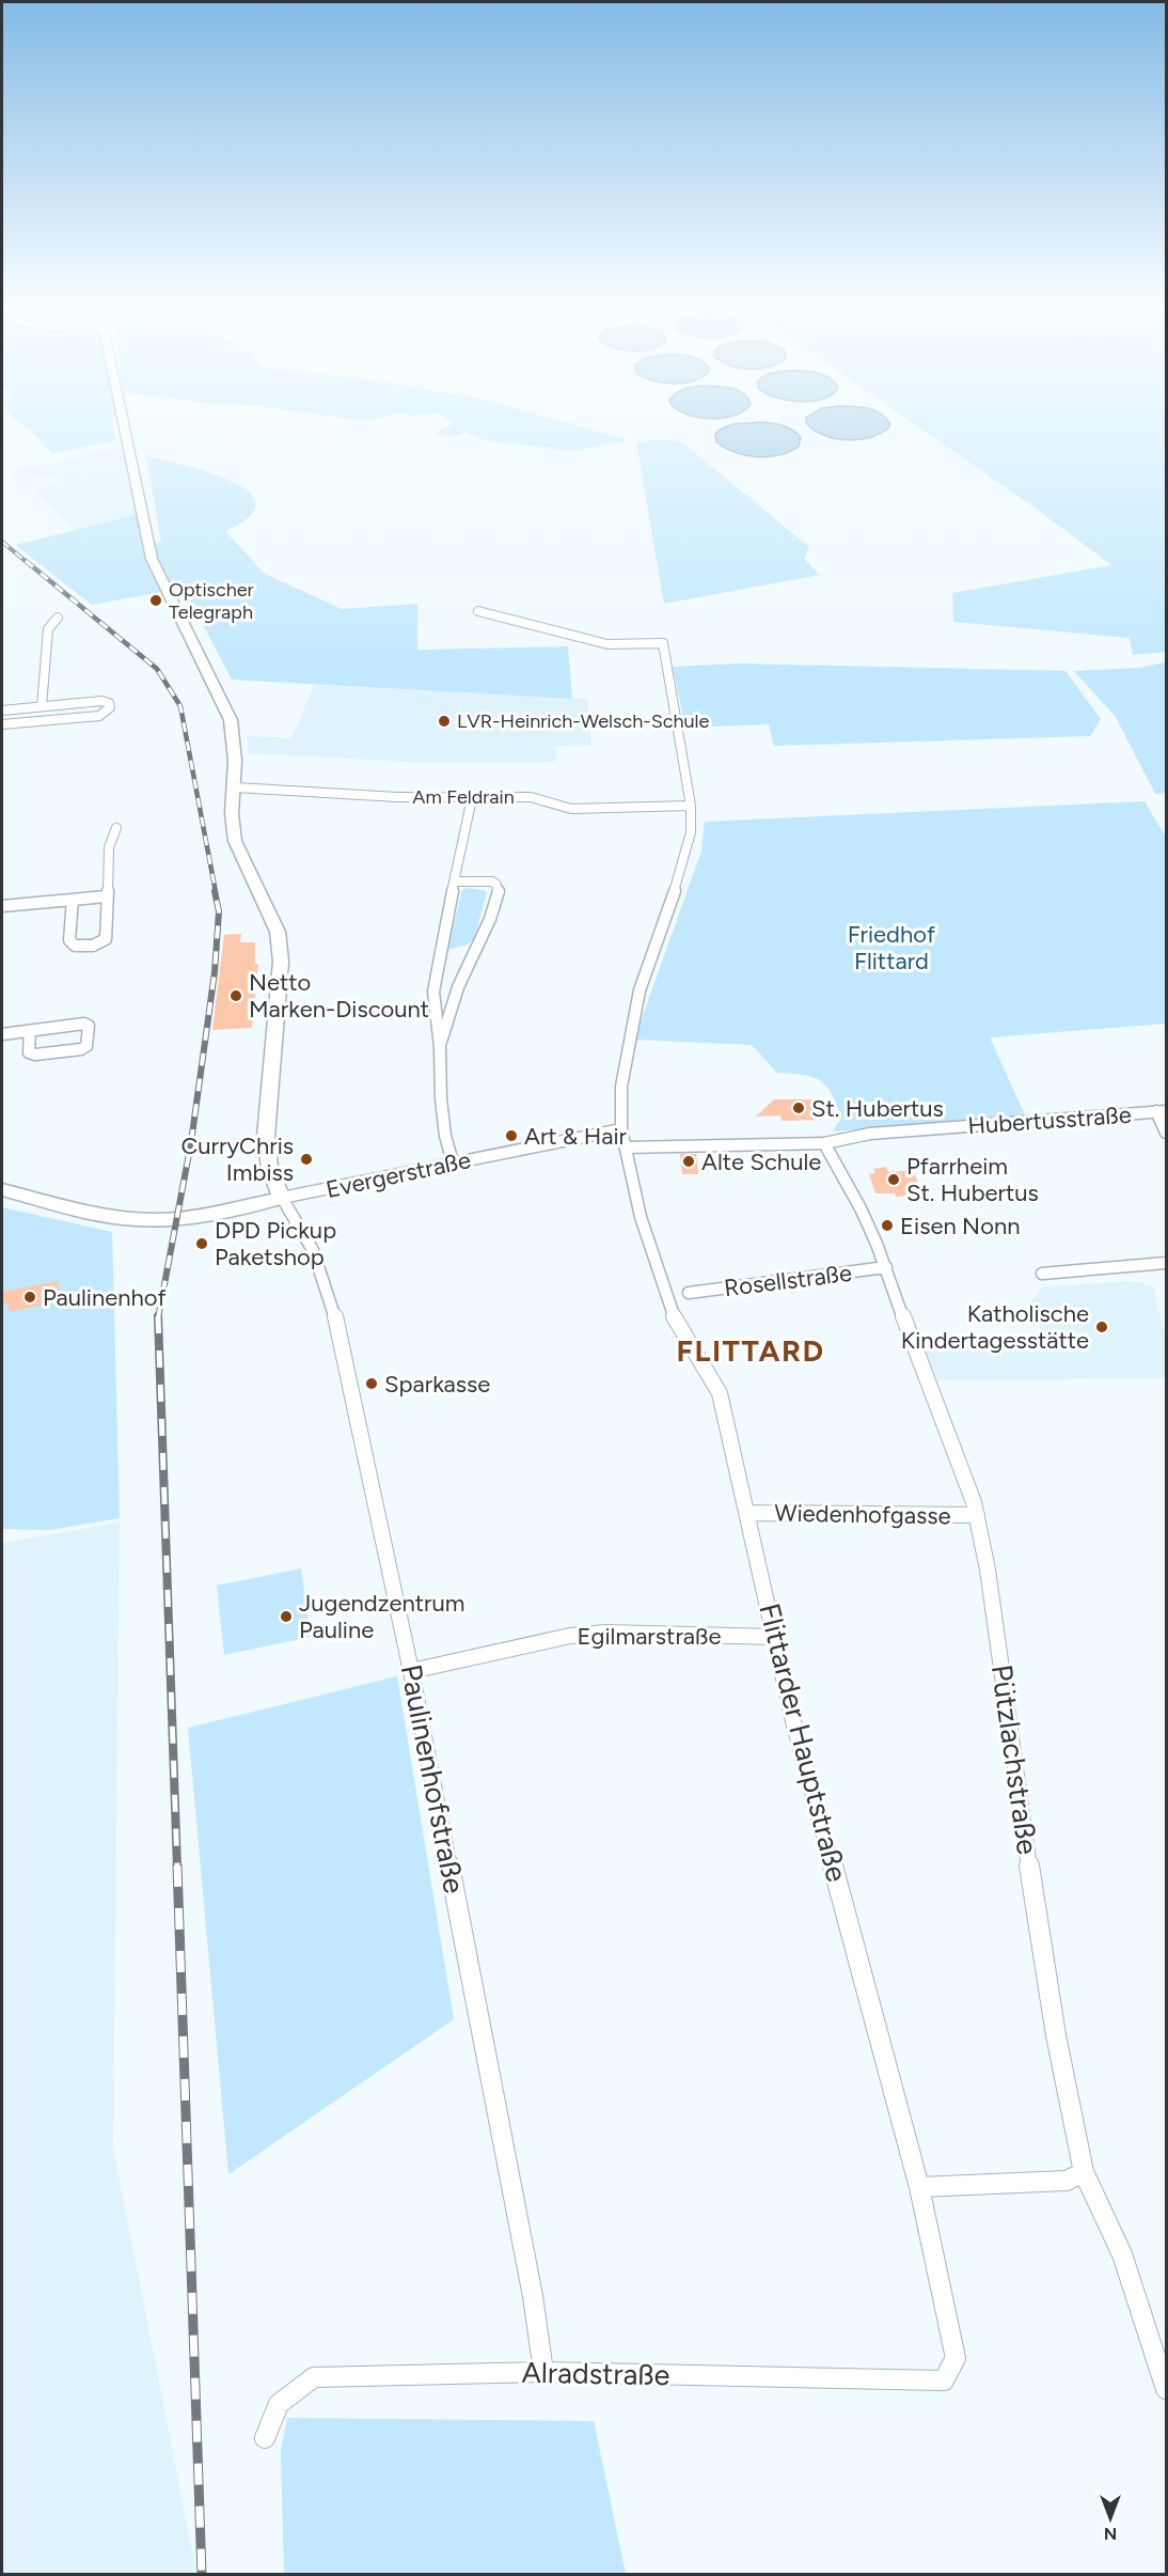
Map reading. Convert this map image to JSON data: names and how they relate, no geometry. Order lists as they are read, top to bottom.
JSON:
{
  "streets": {
    "street": [
      "Am Feldrain",
      "Hubertusstraße",
      "Evergerstraße",
      "Rosellstraße",
      "Wiedenhofgasse",
      "Egilmarstraße",
      "Flittarder Hauptstraße",
      "Pützlachstraße",
      "Paulinenhofstraße",
      "Alradstraße"
    ]
  },
  "crossings": [
    ["Am Feldrain", "Flittarder Hauptstraße"],
    ["Hubertusstraße", "Flittarder Hauptstraße"],
    ["Hubertusstraße", "Pützlachstraße"],
    ["Evergerstraße", "Flittarder Hauptstraße"],
    ["Evergerstraße", "Paulinenhofstraße"],
    ["Rosellstraße", "Pützlachstraße"],
    ["Wiedenhofgasse", "Flittarder Hauptstraße"],
    ["Wiedenhofgasse", "Pützlachstraße"],
    ["Egilmarstraße", "Flittarder Hauptstraße"],
    ["Egilmarstraße", "Paulinenhofstraße"],
    ["Flittarder Hauptstraße", "Alradstraße"],
    ["Paulinenhofstraße", "Alradstraße"]
  ],
  "districts": ["FLITTARD"],
  "parks": ["Friedhof Flittard"],
  "places": [
    "Optischer Telegraph",
    "LVR-Heinrich-Welsch-Schule",
    "Netto Marken-Discount",
    "St. Hubertus",
    "Art & Hair",
    "CurryChris Imbiss",
    "Alte Schule",
    "Pfarrheim St. Hubertus",
    "Eisen Nonn",
    "DPD Pickup Paketshop",
    "Paulinenhof",
    "Katholische Kindertagesstätte",
    "Sparkasse",
    "Jugendzentrum Pauline"
  ],
  "north": "bottom"
}
